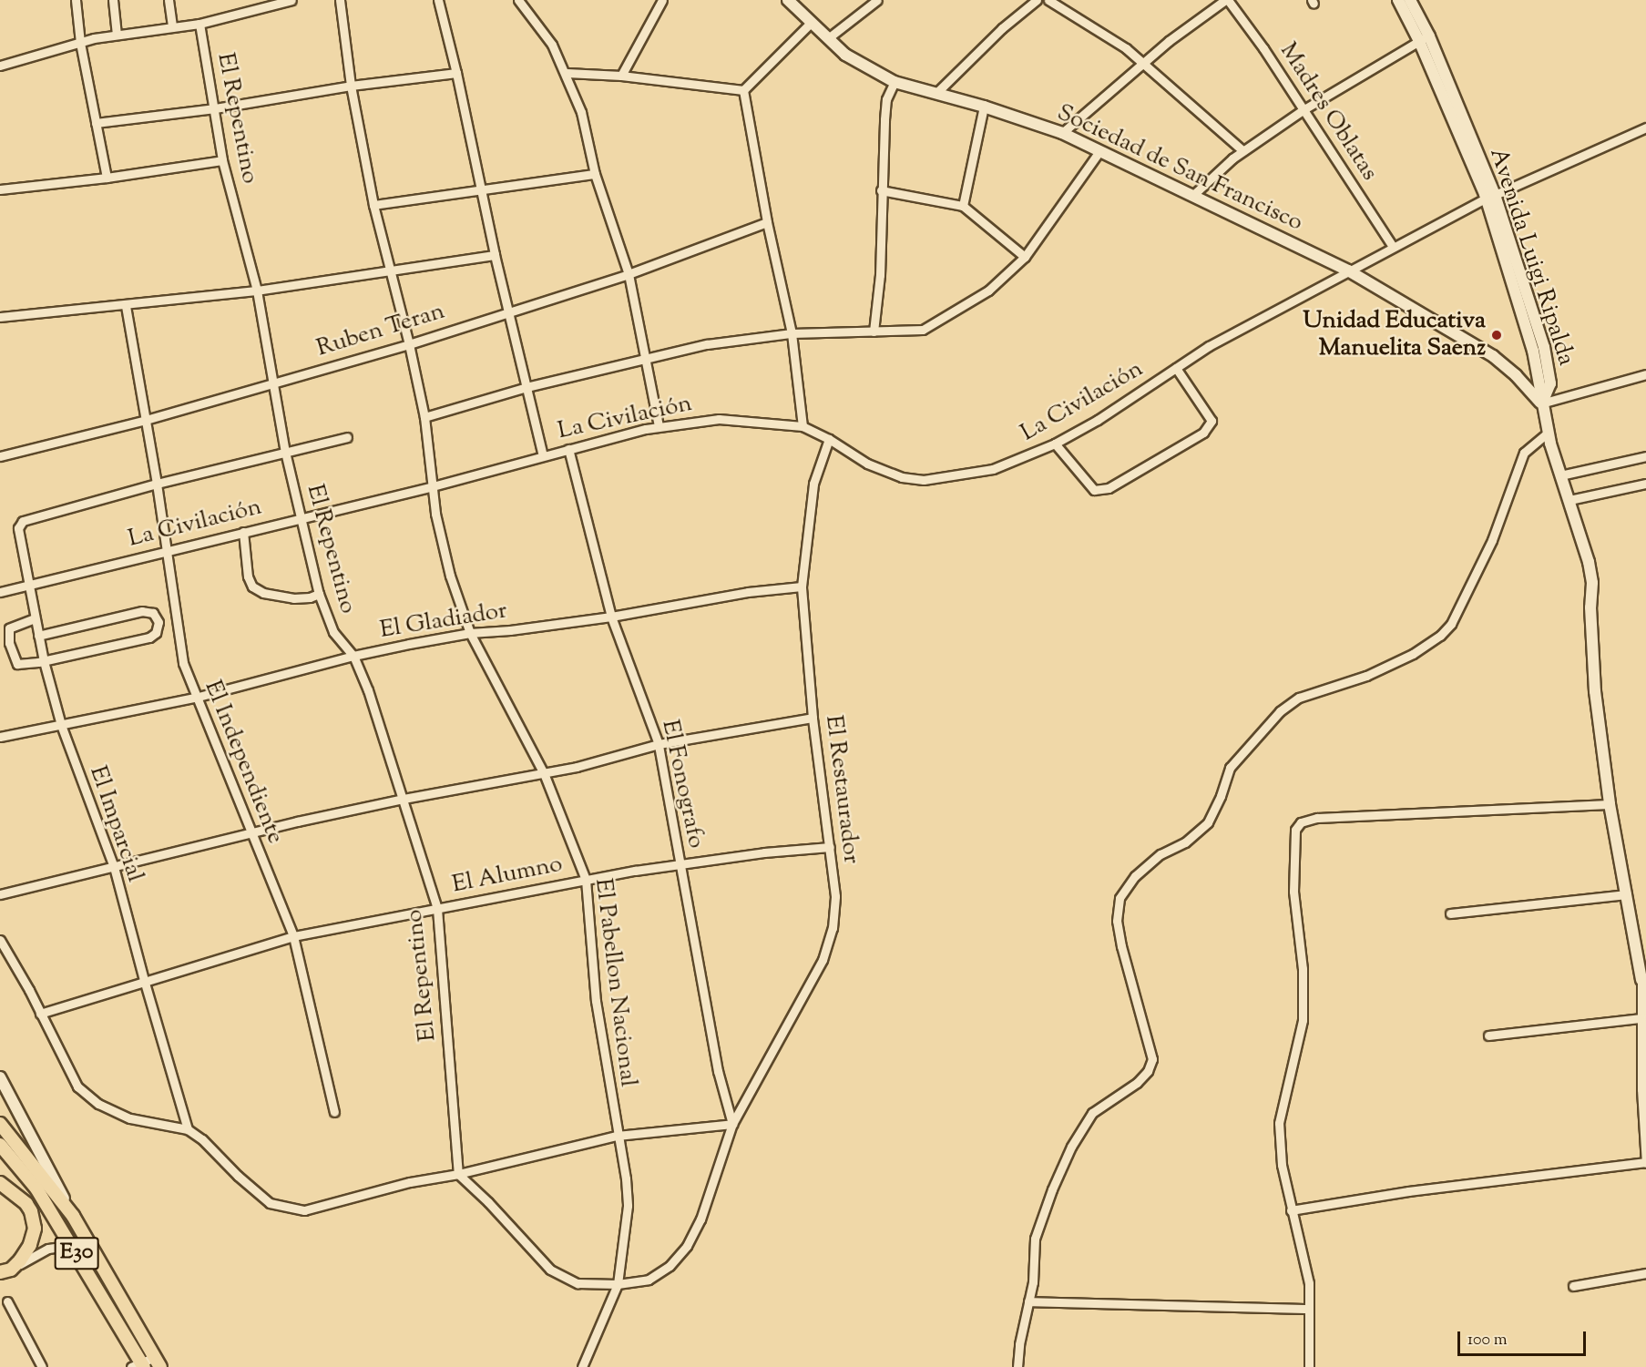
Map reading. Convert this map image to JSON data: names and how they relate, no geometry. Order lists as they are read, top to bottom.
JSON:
{
  "streets": {
    "main road": ["E30"],
    "street": [
      "Madres Oblatas",
      "El Repentino",
      "Sociedad de San Francisco",
      "Avenida Luigi Ripalda",
      "Ruben Teran",
      "La Civilación",
      "El Gladiador",
      "El Independiente",
      "El Fonografo",
      "El Restaurador",
      "El Imparcial",
      "El Alumno",
      "El Pabellon Nacional"
    ]
  },
  "crossings": [
    ["Madres Oblatas", "La Civilación"],
    ["El Repentino", "Ruben Teran"],
    ["El Repentino", "La Civilación"],
    ["El Repentino", "El Gladiador"],
    ["El Repentino", "El Restaurador"],
    ["El Repentino", "El Alumno"],
    ["Sociedad de San Francisco", "Avenida Luigi Ripalda"],
    ["Sociedad de San Francisco", "La Civilación"],
    ["Avenida Luigi Ripalda", "La Civilación"],
    ["Ruben Teran", "El Independiente"],
    ["Ruben Teran", "El Pabellon Nacional"],
    ["La Civilación", "El Independiente"],
    ["La Civilación", "El Fonografo"],
    ["La Civilación", "El Restaurador"],
    ["La Civilación", "El Imparcial"],
    ["La Civilación", "El Pabellon Nacional"],
    ["El Gladiador", "El Independiente"],
    ["El Gladiador", "El Fonografo"],
    ["El Gladiador", "El Restaurador"],
    ["El Gladiador", "El Imparcial"],
    ["El Gladiador", "El Pabellon Nacional"],
    ["El Independiente", "El Imparcial"],
    ["El Independiente", "El Alumno"],
    ["El Fonografo", "El Restaurador"],
    ["El Fonografo", "El Alumno"],
    ["El Restaurador", "El Alumno"],
    ["El Restaurador", "El Pabellon Nacional"],
    ["El Imparcial", "El Alumno"],
    ["El Alumno", "El Pabellon Nacional"]
  ],
  "places": ["Unidad Educativa Manuelita Saenz"],
  "scale_bar": "100 m"
}
